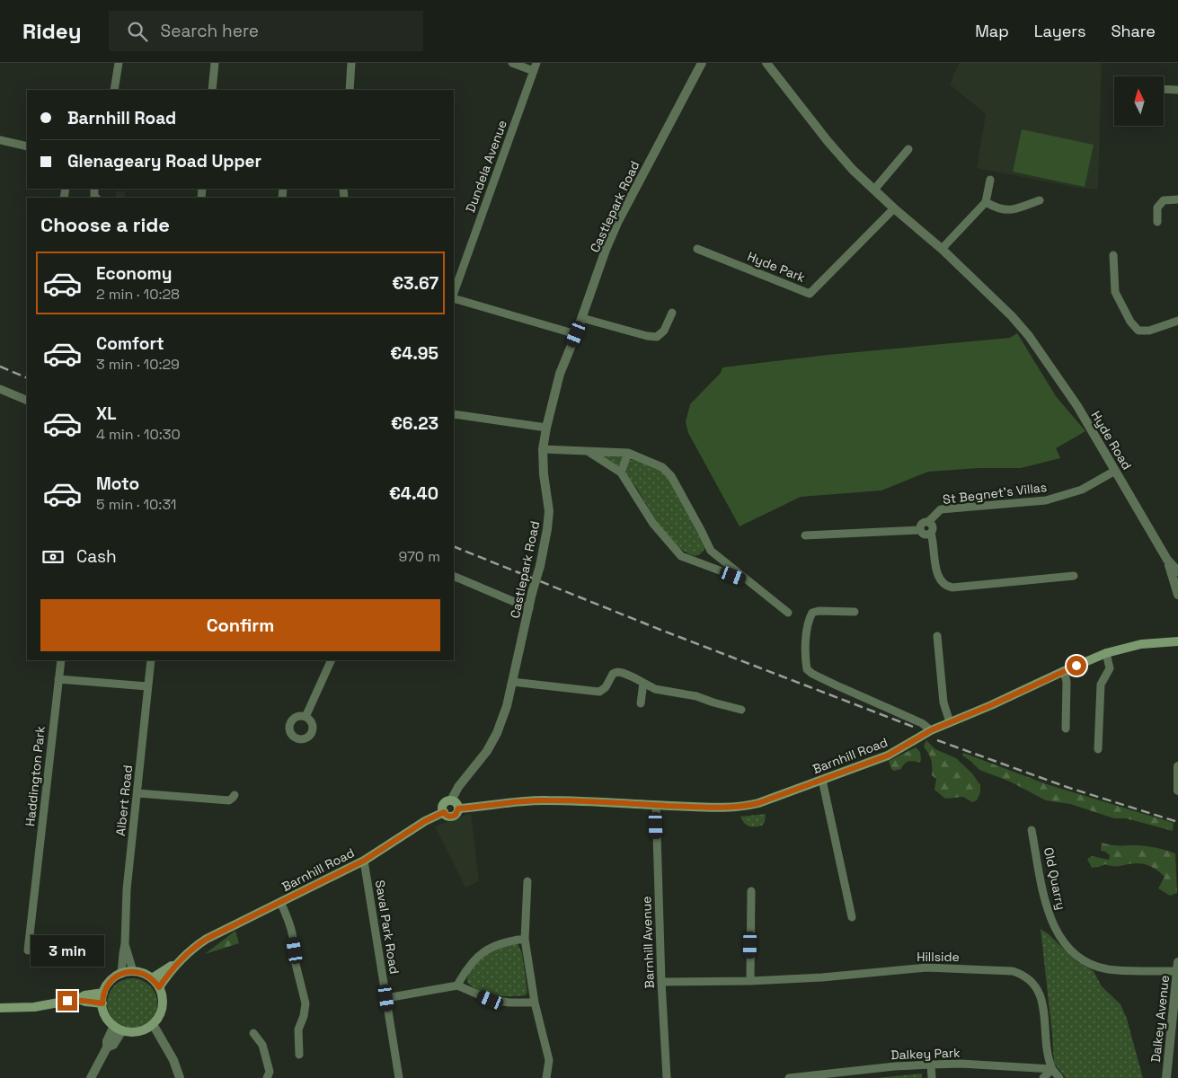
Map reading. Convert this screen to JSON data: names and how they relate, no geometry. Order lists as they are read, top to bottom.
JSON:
{
  "streets": {
    "main road": ["Barnhill Road"],
    "street": [
      "Dundela Avenue",
      "Castlepark Road",
      "Hyde Park",
      "Hyde Road",
      "St Begnet's Villas",
      "Haddington Park",
      "Albert Road",
      "Old Quarry",
      "Saval Park Road",
      "Barnhill Avenue",
      "Hillside",
      "Dalkey Avenue",
      "Dalkey Park"
    ]
  },
  "crossings": [
    ["Castlepark Road", "Barnhill Road"],
    ["Hyde Road", "St Begnet's Villas"],
    ["Barnhill Road", "Albert Road"],
    ["Barnhill Road", "Saval Park Road"],
    ["Barnhill Road", "Barnhill Avenue"],
    ["Old Quarry", "Dalkey Avenue"],
    ["Barnhill Avenue", "Hillside"],
    ["Hillside", "Dalkey Park"]
  ],
  "north": "top",
  "page": {
    "header": "Ridey",
    "search": "Search here",
    "nav": ["Map", "Layers", "Share"],
    "banner": ["Barnhill Road", "Glenageary Road Upper"],
    "heading": "Choose a ride",
    "list": [
      {
        "name": "Economy",
        "note": "2 min · 10:28",
        "value": "€3.67"
      },
      {
        "name": "Comfort",
        "note": "3 min · 10:29",
        "value": "€4.95"
      },
      {
        "name": "XL",
        "note": "4 min · 10:30",
        "value": "€6.23"
      },
      {
        "name": "Moto",
        "note": "5 min · 10:31",
        "value": "€4.40"
      }
    ],
    "pay": ["Cash", "970 m"],
    "buttons": "Confirm",
    "bubble": "3 min"
  }
}
